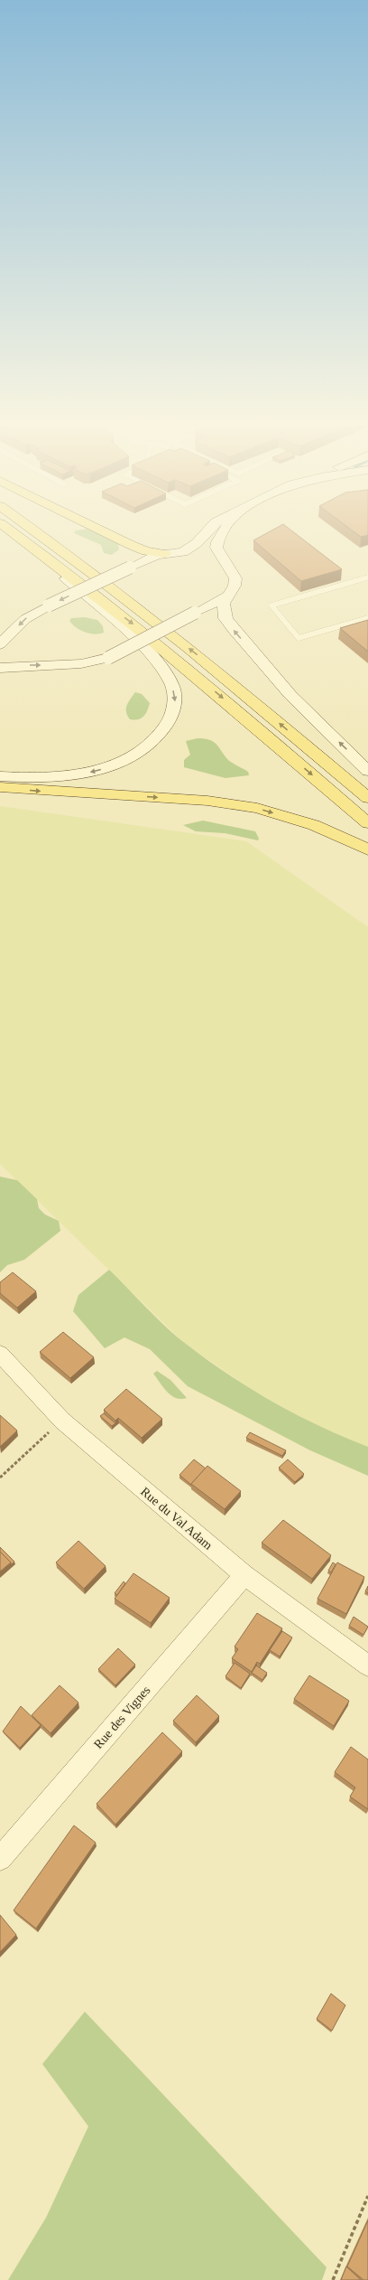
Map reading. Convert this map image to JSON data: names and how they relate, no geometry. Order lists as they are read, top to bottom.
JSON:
{
  "streets": {
    "street": ["Rue du Val Adam", "Rue des Vignes"]
  },
  "crossings": [
    ["Rue du Val Adam", "Rue des Vignes"]
  ]
}
